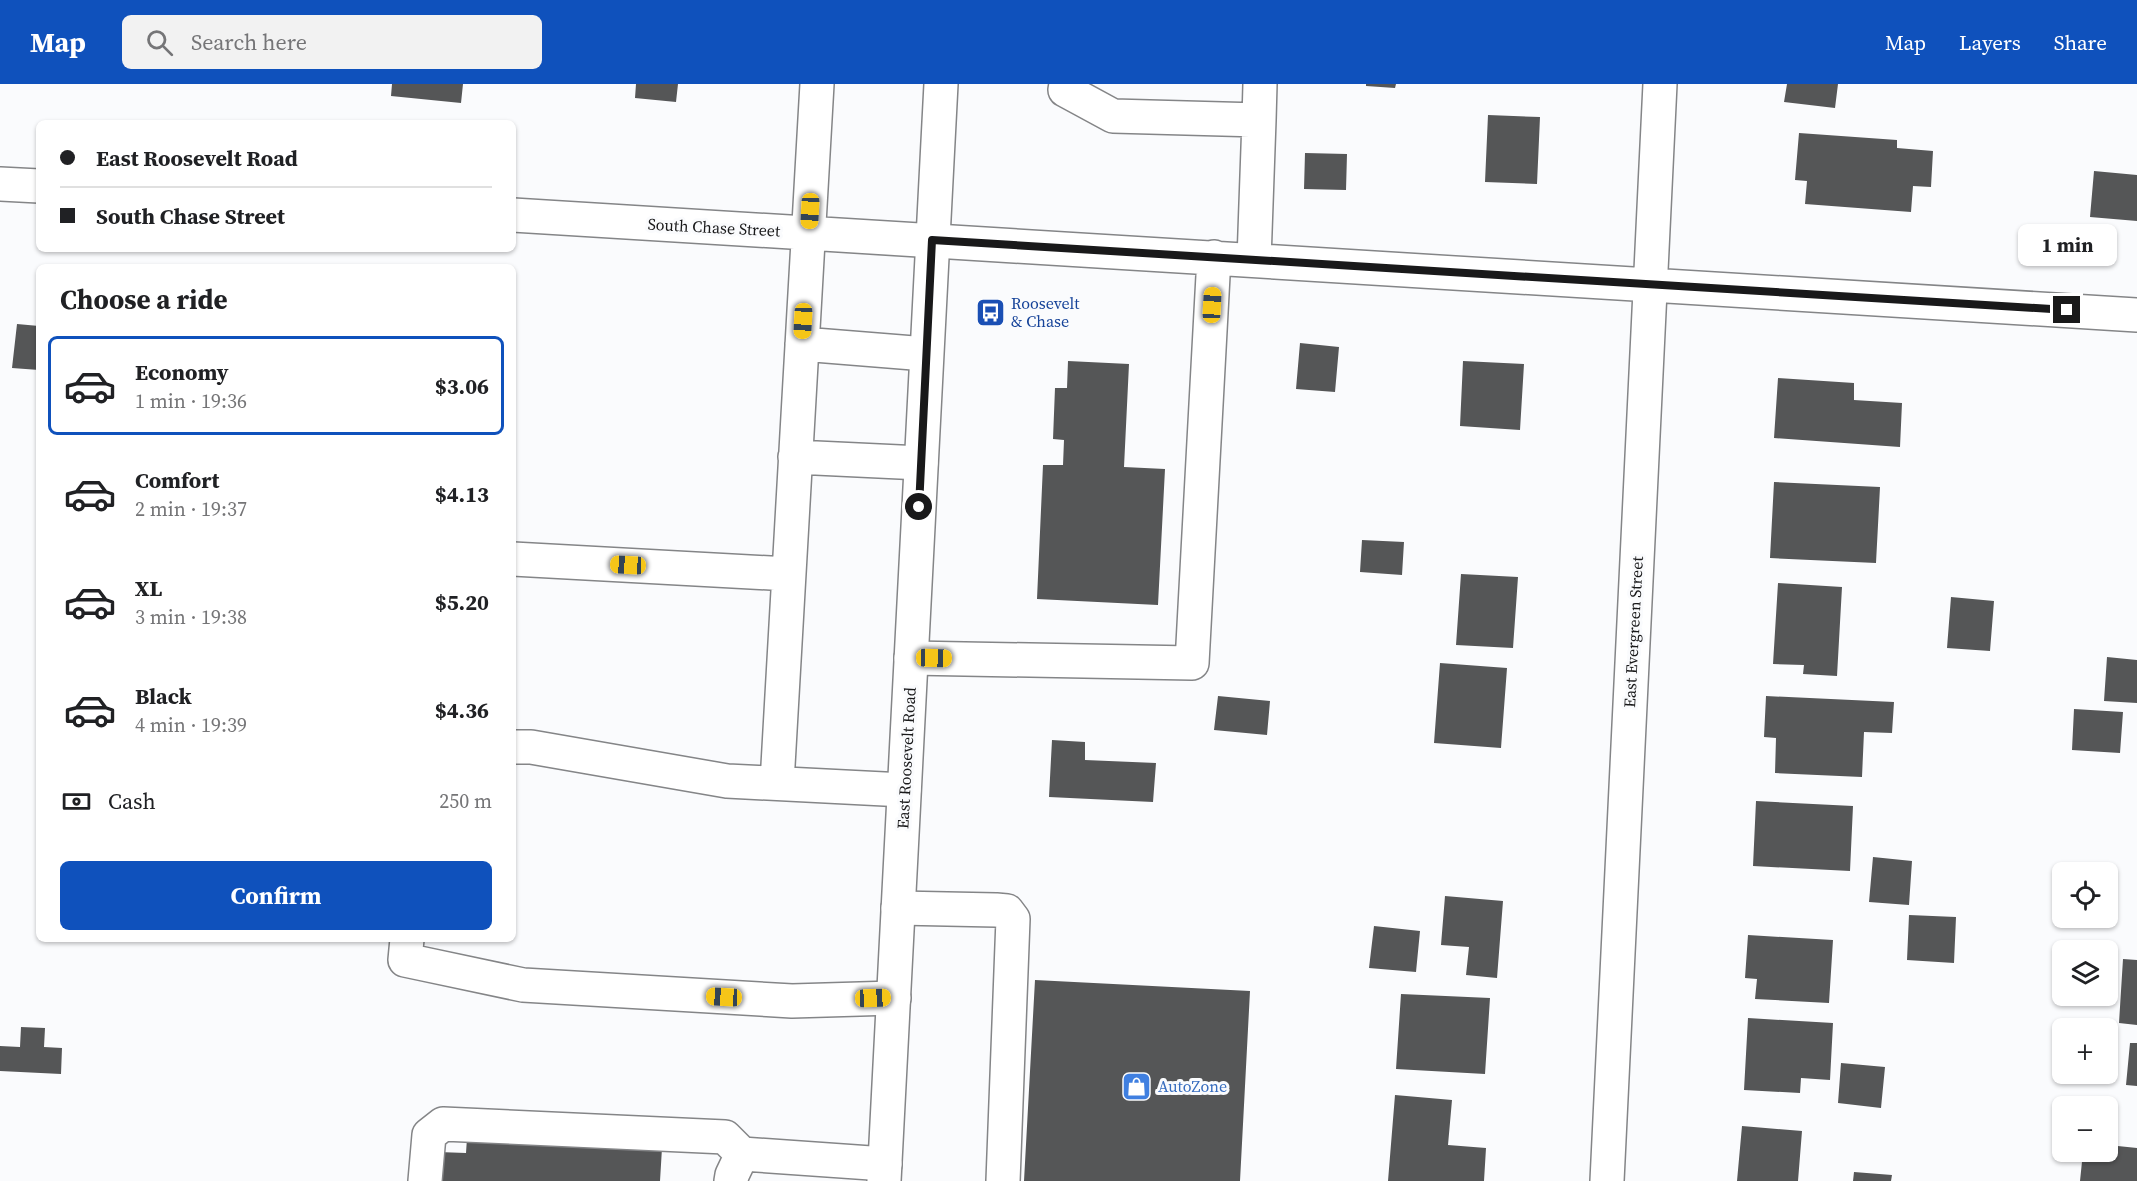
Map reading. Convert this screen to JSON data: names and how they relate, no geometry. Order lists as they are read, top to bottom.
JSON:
{
  "streets": {
    "street": ["South Chase Street", "East Evergreen Street", "East Roosevelt Road"]
  },
  "crossings": [
    ["South Chase Street", "East Evergreen Street"],
    ["South Chase Street", "East Roosevelt Road"]
  ],
  "places": {
    "bus stop": ["Roosevelt & Chase"],
    "shop": ["AutoZone"]
  },
  "page": {
    "header": "Map",
    "search": "Search here",
    "nav": ["Map", "Layers", "Share"],
    "banner": ["East Roosevelt Road", "South Chase Street"],
    "bubble": "1 min",
    "heading": "Choose a ride",
    "list": [
      {
        "name": "Economy",
        "note": "1 min · 19:36",
        "value": "$3.06"
      },
      {
        "name": "Comfort",
        "note": "2 min · 19:37",
        "value": "$4.13"
      },
      {
        "name": "XL",
        "note": "3 min · 19:38",
        "value": "$5.20"
      },
      {
        "name": "Black",
        "note": "4 min · 19:39",
        "value": "$4.36"
      }
    ],
    "pay": ["Cash", "250 m"],
    "buttons": "Confirm",
    "map_buttons": ["+", "−"]
  }
}
